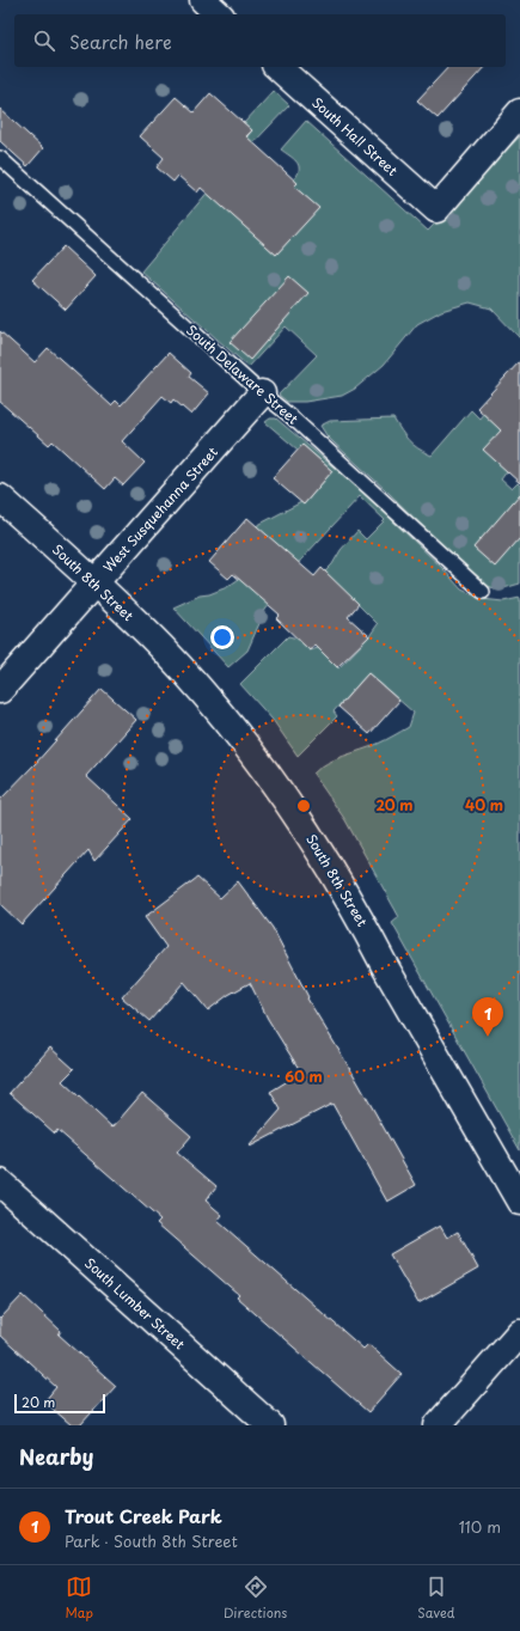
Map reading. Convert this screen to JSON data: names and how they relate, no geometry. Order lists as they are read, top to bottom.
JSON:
{
  "streets": {
    "street": [
      "South Hall Street",
      "West Susquehanna Street",
      "South 8th Street",
      "South Lumber Street"
    ],
    "lane": ["South Delaware Street"]
  },
  "crossings": [
    ["South Delaware Street", "West Susquehanna Street"],
    ["West Susquehanna Street", "South 8th Street"]
  ],
  "scale_bar": "20 m",
  "page": {
    "search": "Search here",
    "pins": "1",
    "scale": "20 m",
    "heading": "Nearby",
    "list": [
      {
        "mark": "1",
        "name": "Trout Creek Park",
        "note": "Park · South 8th Street",
        "value": "110 m"
      }
    ],
    "nav": ["Map", "Directions", "Saved"]
  },
  "rings": ["20 m", "40 m", "60 m"]
}
